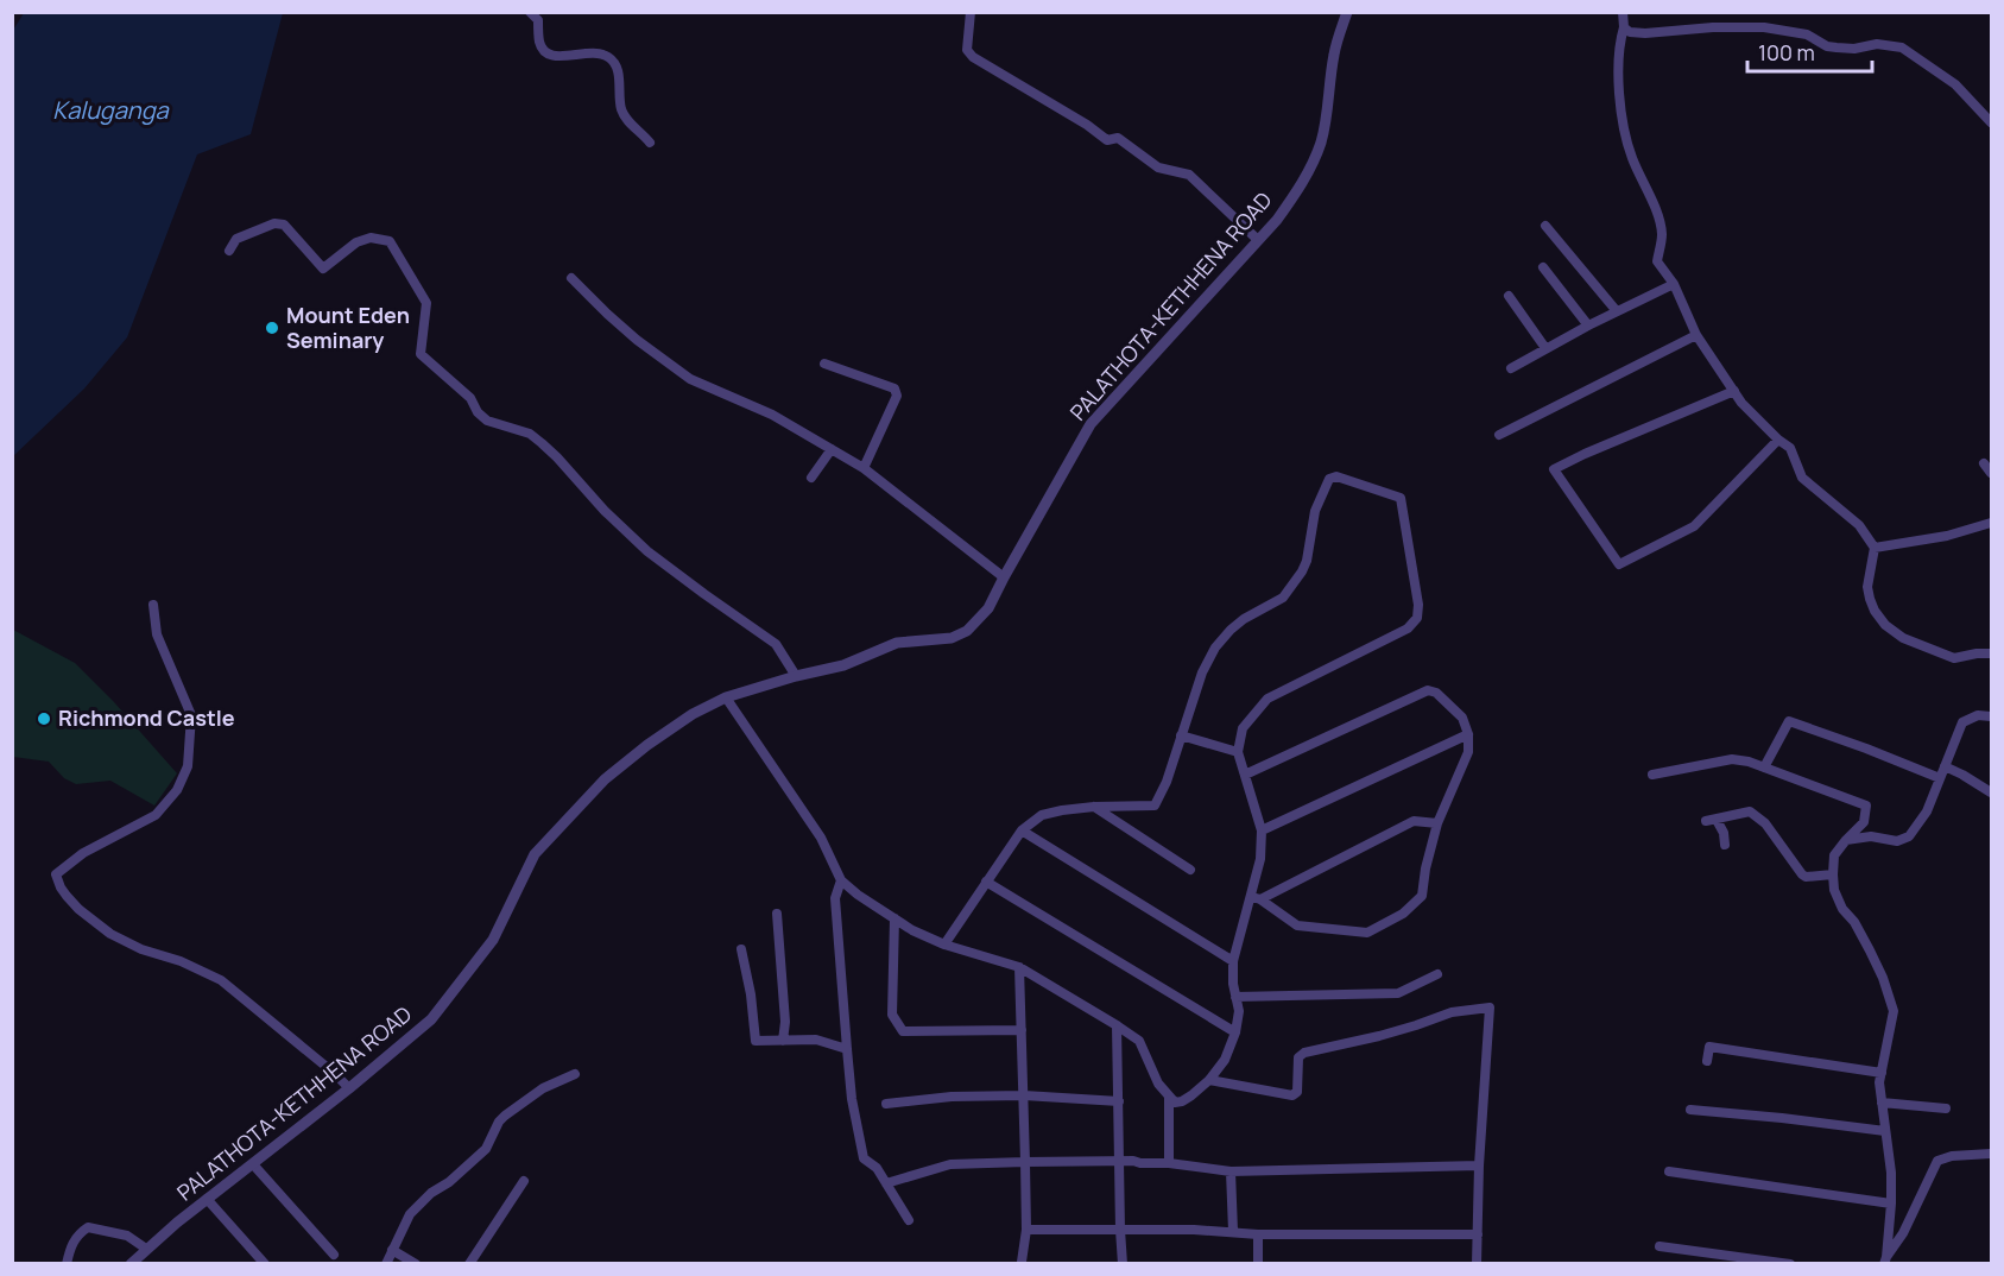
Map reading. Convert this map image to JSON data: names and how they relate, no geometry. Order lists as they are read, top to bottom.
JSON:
{
  "streets": {
    "street": ["PALATHOTA-KETHHENA ROAD"]
  },
  "water": ["Kaluganga"],
  "places": ["Mount Eden Seminary", "Richmond Castle"],
  "scale_bar": "100 m"
}
